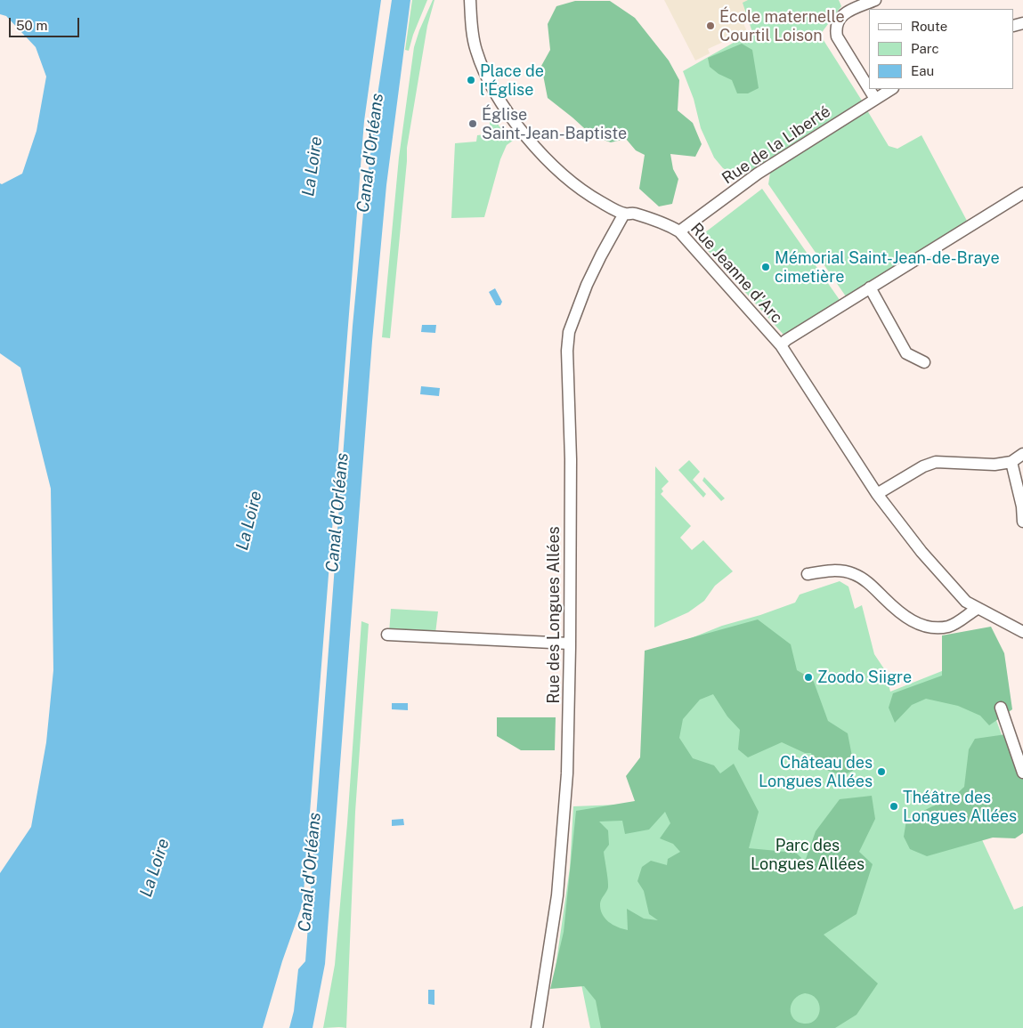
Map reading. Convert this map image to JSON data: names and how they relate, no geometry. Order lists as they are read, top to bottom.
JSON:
{
  "streets": {
    "street": ["Rue de la Liberté", "Rue Jeanne d'Arc", "Rue des Longues Allées"]
  },
  "crossings": [
    ["Rue de la Liberté", "Rue Jeanne d'Arc"],
    ["Rue Jeanne d'Arc", "Rue des Longues Allées"]
  ],
  "water": ["Canal d'Orléans", "La Loire"],
  "parks": ["Parc des Longues Allées"],
  "places": [
    "École maternelle Courtil Loison",
    "Place de l'Église",
    "Église Saint-Jean-Baptiste",
    "Mémorial Saint-Jean-de-Braye cimetière",
    "Zoodo Siigre",
    "Château des Longues Allées",
    "Théâtre des Longues Allées"
  ],
  "legend": ["Route", "Parc", "Eau"],
  "scale_bar": "50 m"
}
